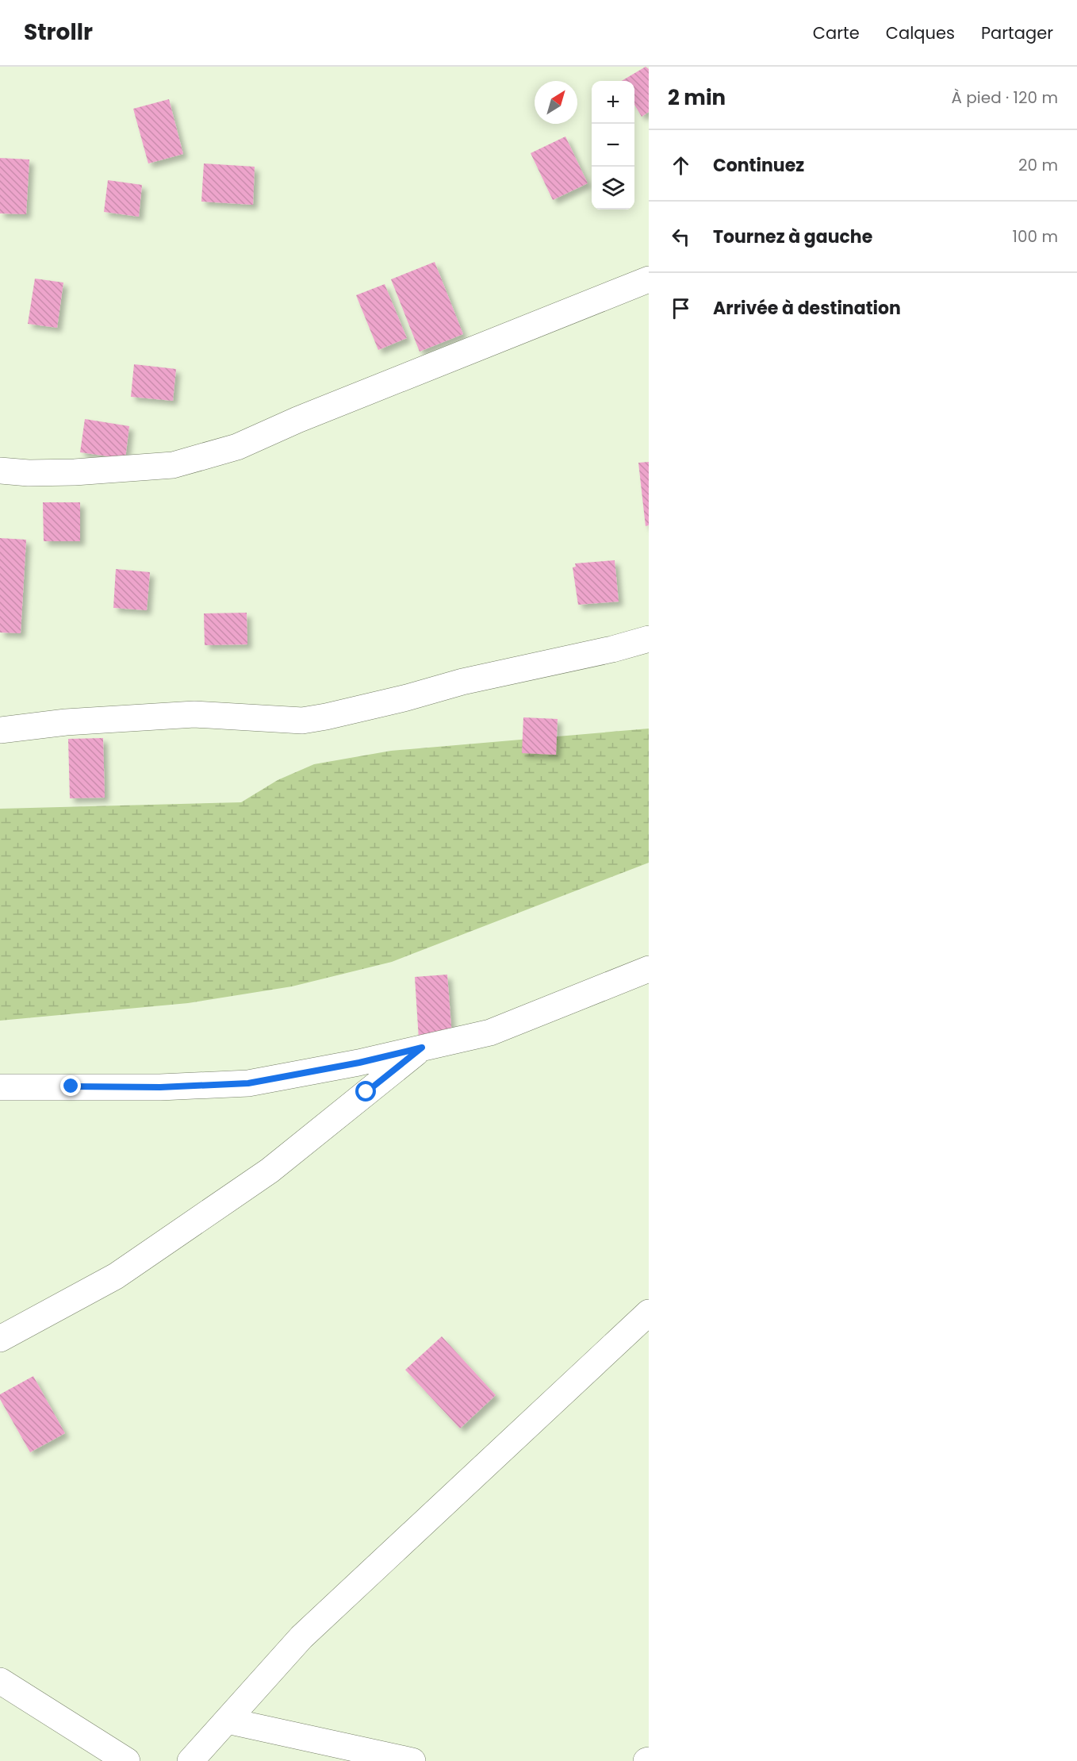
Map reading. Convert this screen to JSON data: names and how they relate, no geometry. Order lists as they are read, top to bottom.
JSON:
{
  "north": "top right",
  "page": {
    "header": "Strollr",
    "nav": ["Carte", "Calques", "Partager"],
    "heading": ["2 min", "À pied · 120 m"],
    "map_buttons": ["+", "−"],
    "list": [
      ["Continuez", "20 m"],
      ["Tournez à gauche", "100 m"],
      "Arrivée à destination"
    ]
  }
}
